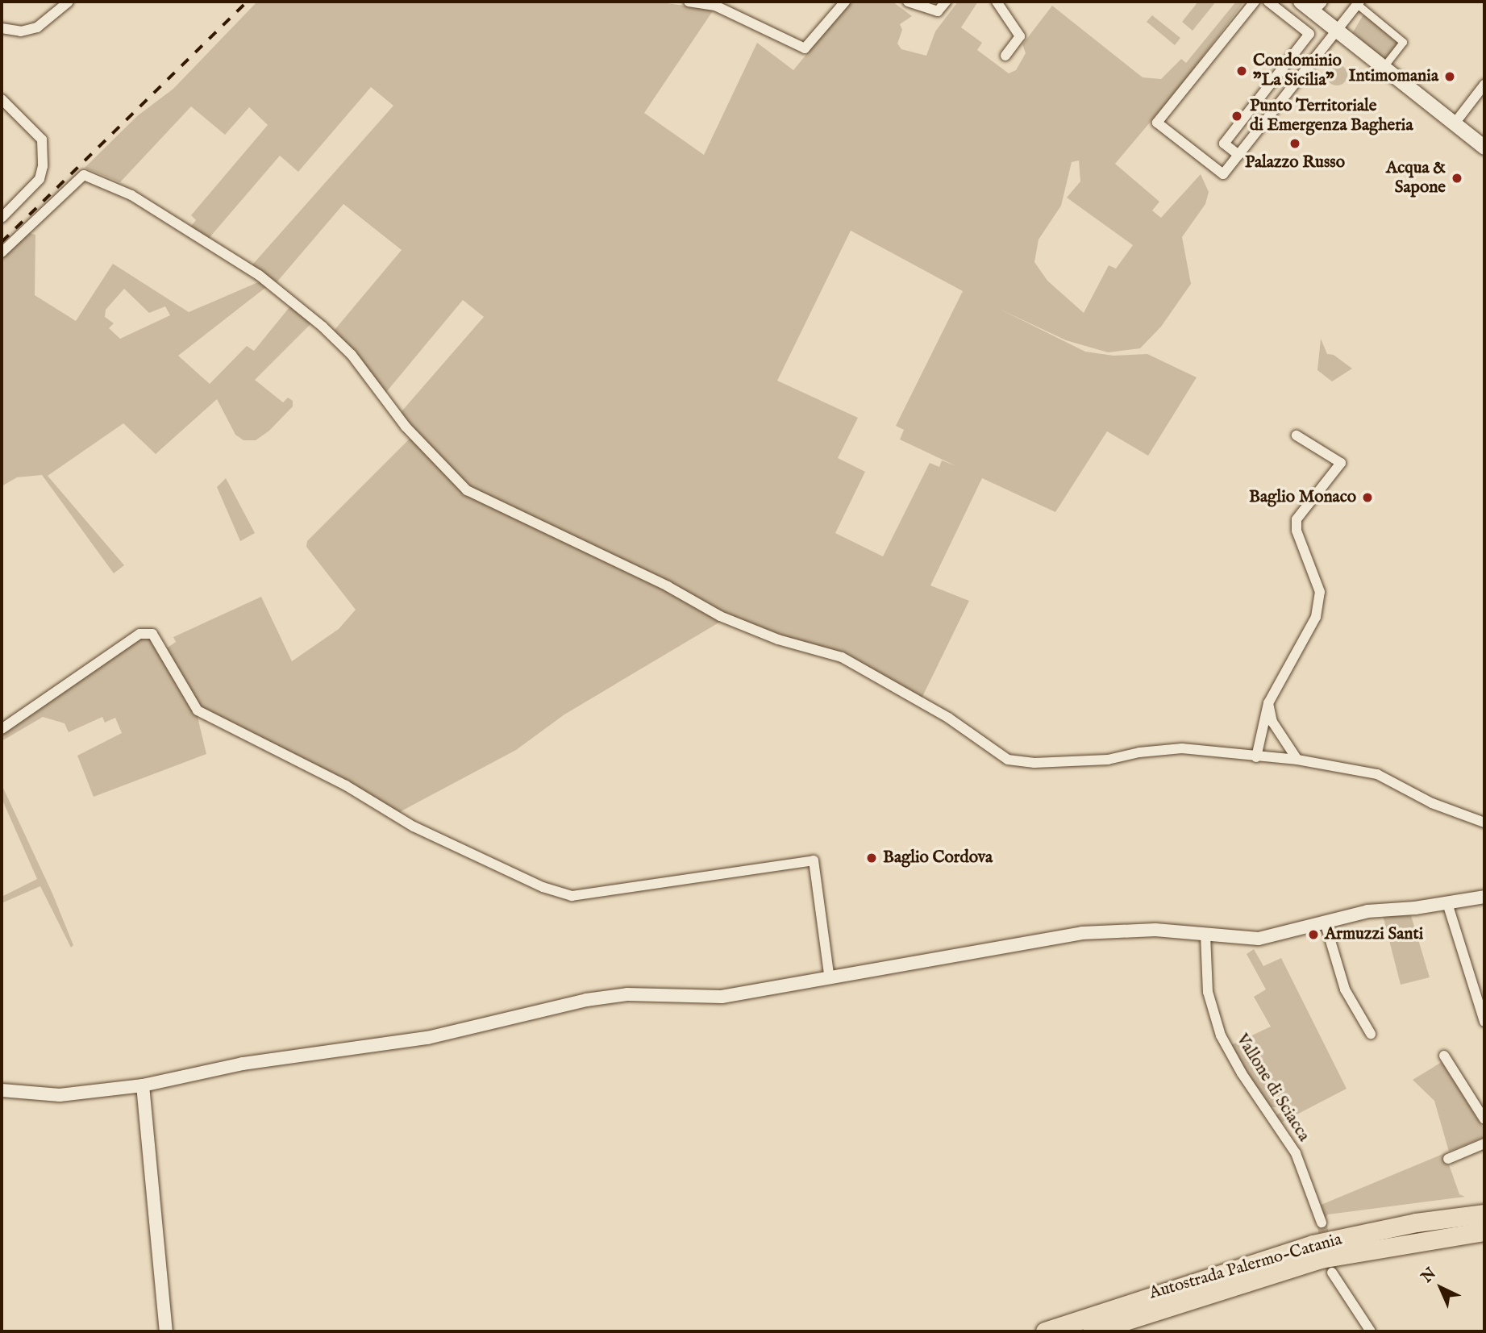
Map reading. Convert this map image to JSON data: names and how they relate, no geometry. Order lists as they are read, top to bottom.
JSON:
{
  "streets": {
    "highway": ["Autostrada Palermo-Catania"],
    "street": ["Vallone di Sciacca"]
  },
  "places": [
    "Condominio \"La Sicilia\"",
    "Intimomania",
    "Punto Territoriale di Emergenza Bagheria",
    "Palazzo Russo",
    "Acqua & Sapone",
    "Baglio Monaco",
    "Baglio Cordova",
    "Armuzzi Santi"
  ],
  "north": "top left"
}
